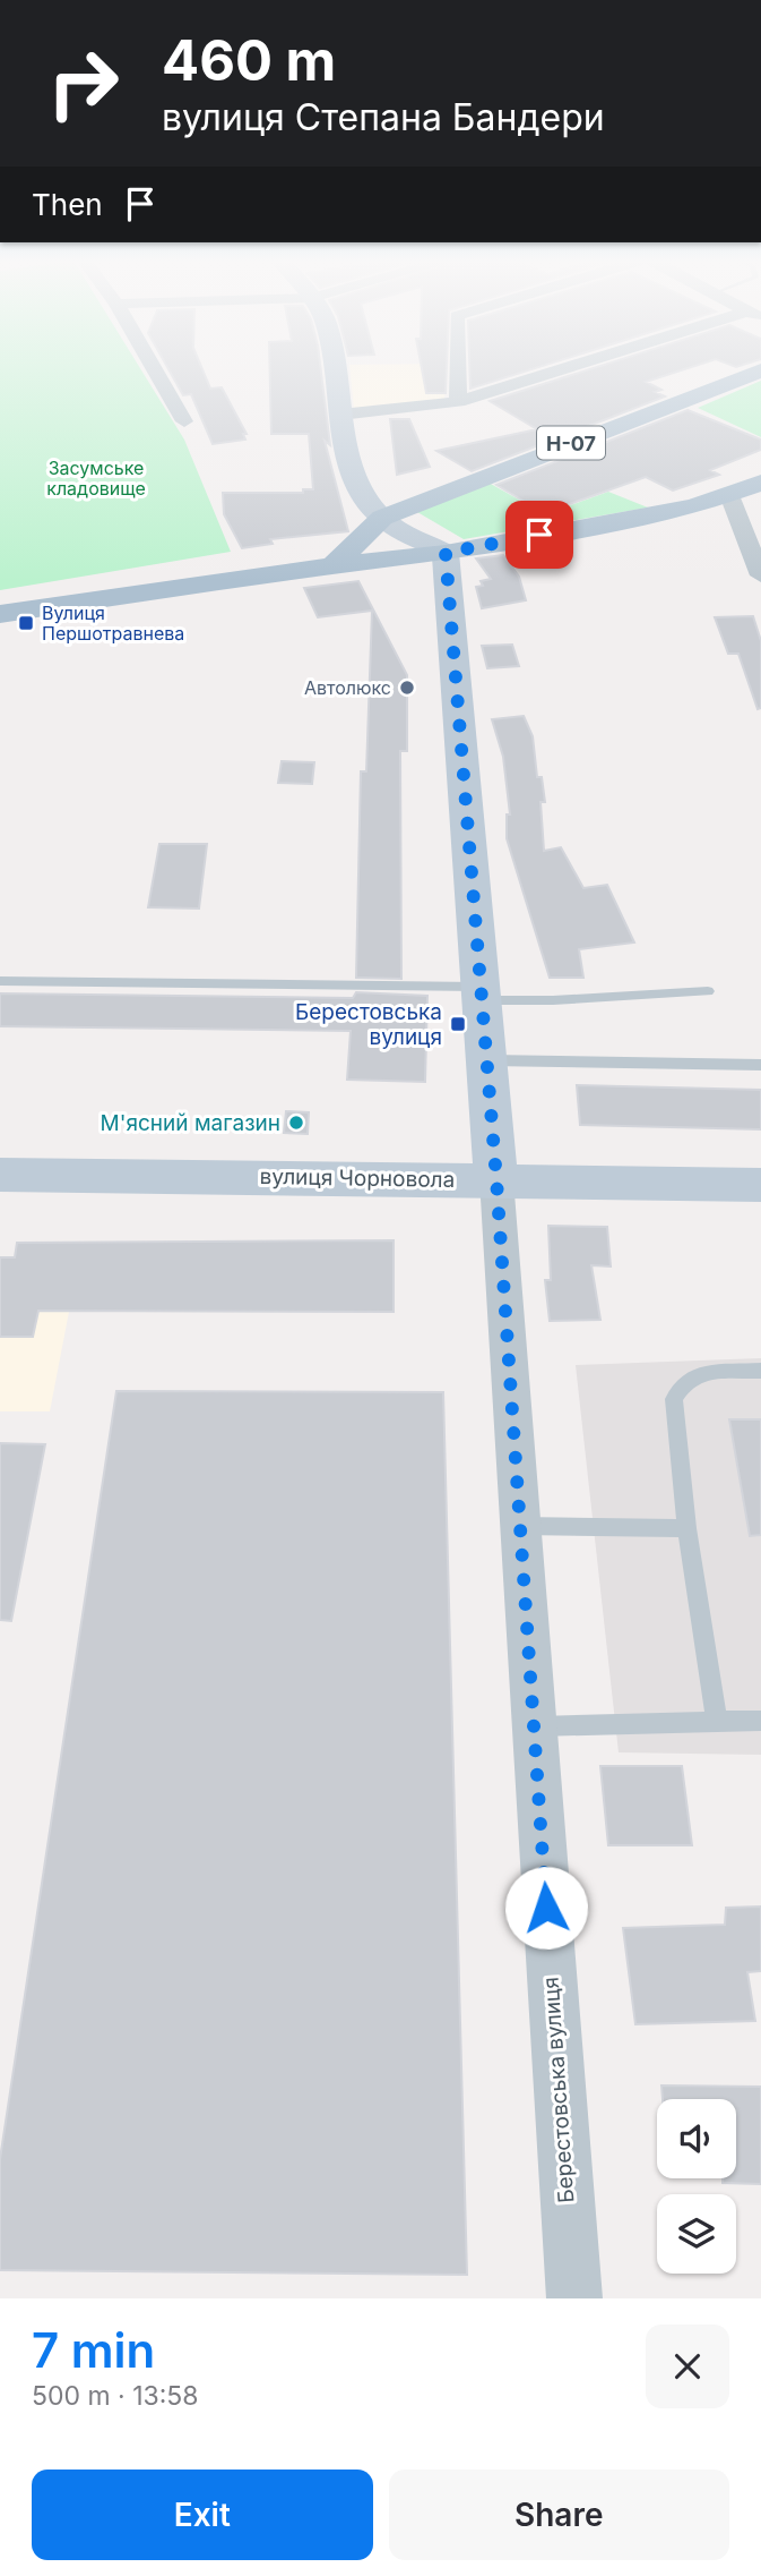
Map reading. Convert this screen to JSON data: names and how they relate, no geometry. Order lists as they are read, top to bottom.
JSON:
{
  "streets": {
    "main road": ["Н-07"],
    "street": ["вулиця Чорновола", "Берестовська вулиця"]
  },
  "crossings": [
    ["вулиця Чорновола", "Берестовська вулиця"]
  ],
  "parks": ["Засумське кладовище"],
  "places": {
    "transit": ["Вулиця Першотравнева", "Берестовська вулиця"],
    "other": ["Автолюкс", "М'ясний магазин"]
  },
  "page": {
    "turn": ["460 m", "вулиця Степана Бандери"],
    "then": "Then",
    "heading": ["7 min", "500 m · 13:58"],
    "buttons": ["Exit", "Share"]
  }
}
